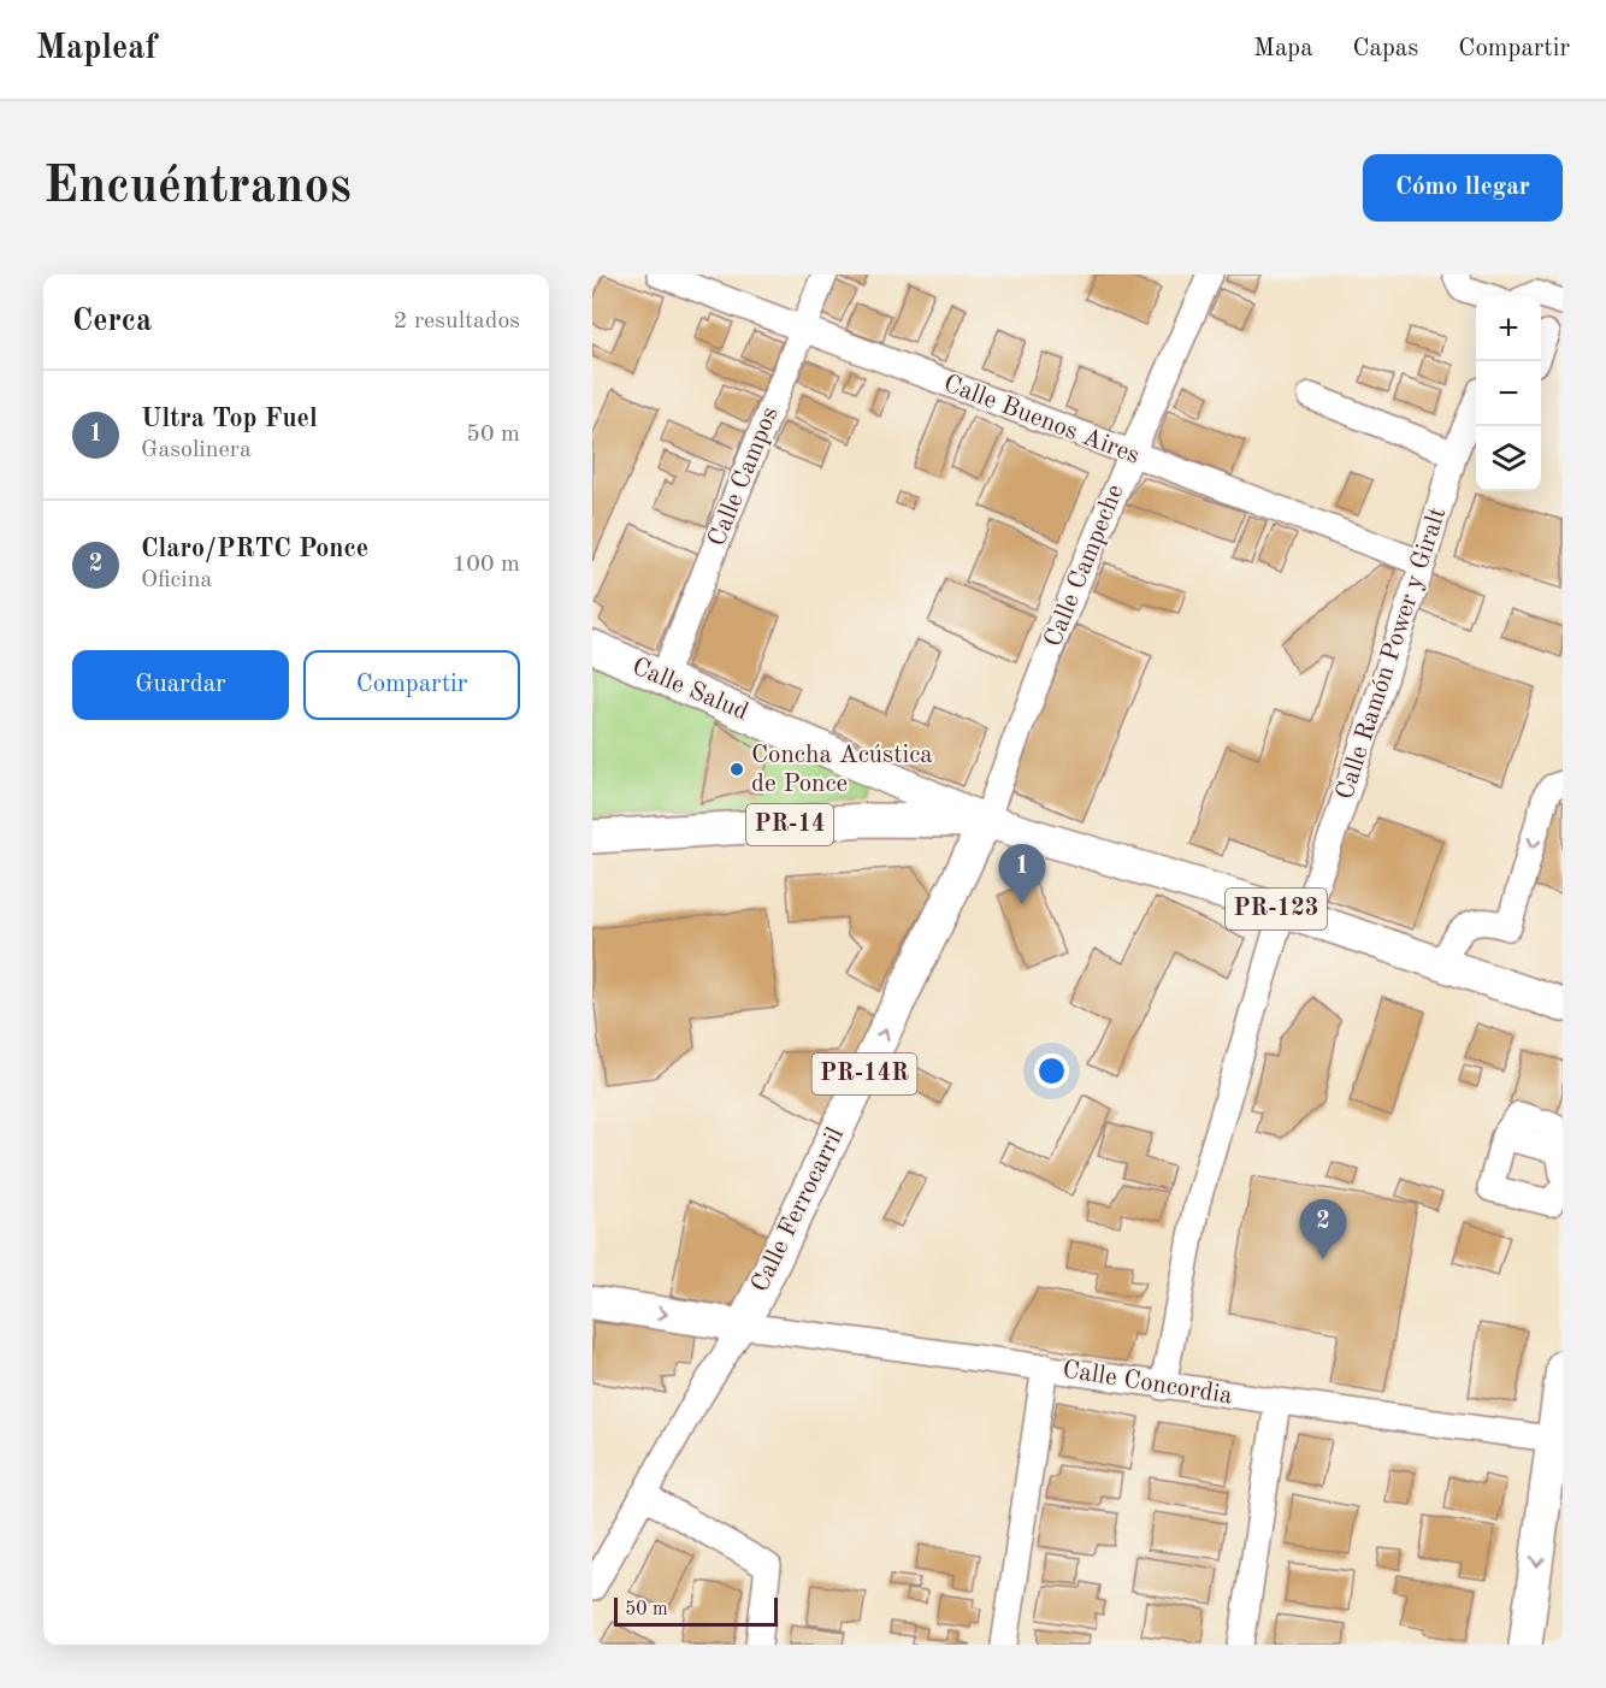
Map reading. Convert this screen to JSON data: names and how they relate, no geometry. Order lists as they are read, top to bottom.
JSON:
{
  "streets": {
    "main road": [
      "Calle Salud",
      "PR-14",
      "PR-123",
      "PR-14R",
      "Calle Ferrocarril"
    ],
    "street": [
      "Calle Buenos Aires",
      "Calle Campos",
      "Calle Campeche",
      "Calle Ramón Power y Giralt",
      "Calle Concordia"
    ]
  },
  "crossings": [
    ["Calle Buenos Aires", "Calle Campos"],
    ["Calle Buenos Aires", "Calle Campeche"],
    ["Calle Buenos Aires", "Calle Ramón Power y Giralt"],
    ["Calle Campos", "Calle Salud"],
    ["Calle Campeche", "Calle Salud"],
    ["Calle Campeche", "PR-14"],
    ["Calle Campeche", "PR-123"],
    ["Calle Campeche", "Calle Ferrocarril"],
    ["Calle Ramón Power y Giralt", "PR-123"],
    ["Calle Ramón Power y Giralt", "Calle Concordia"],
    ["Calle Salud", "PR-14"],
    ["Calle Salud", "PR-123"],
    ["Calle Salud", "Calle Ferrocarril"],
    ["PR-14", "PR-123"],
    ["PR-14", "Calle Ferrocarril"],
    ["PR-123", "Calle Ferrocarril"],
    ["Calle Ferrocarril", "Calle Concordia"]
  ],
  "one_way": ["Calle Ferrocarril"],
  "places": ["Concha Acústica de Ponce"],
  "scale_bar": "50 m",
  "page": {
    "header": "Mapleaf",
    "nav": ["Mapa", "Capas", "Compartir"],
    "buttons": [
      "Cómo llegar",
      ["Guardar", "Compartir"]
    ],
    "title": "Encuéntranos",
    "heading": ["Cerca", "2 resultados"],
    "map_buttons": ["+", "−"],
    "list": [
      {
        "mark": "1",
        "name": "Ultra Top Fuel",
        "note": "Gasolinera",
        "value": "50 m"
      },
      {
        "mark": "2",
        "name": "Claro/PRTC Ponce",
        "note": "Oficina",
        "value": "100 m"
      }
    ],
    "pins": ["1", "2"],
    "scale": "50 m"
  }
}
